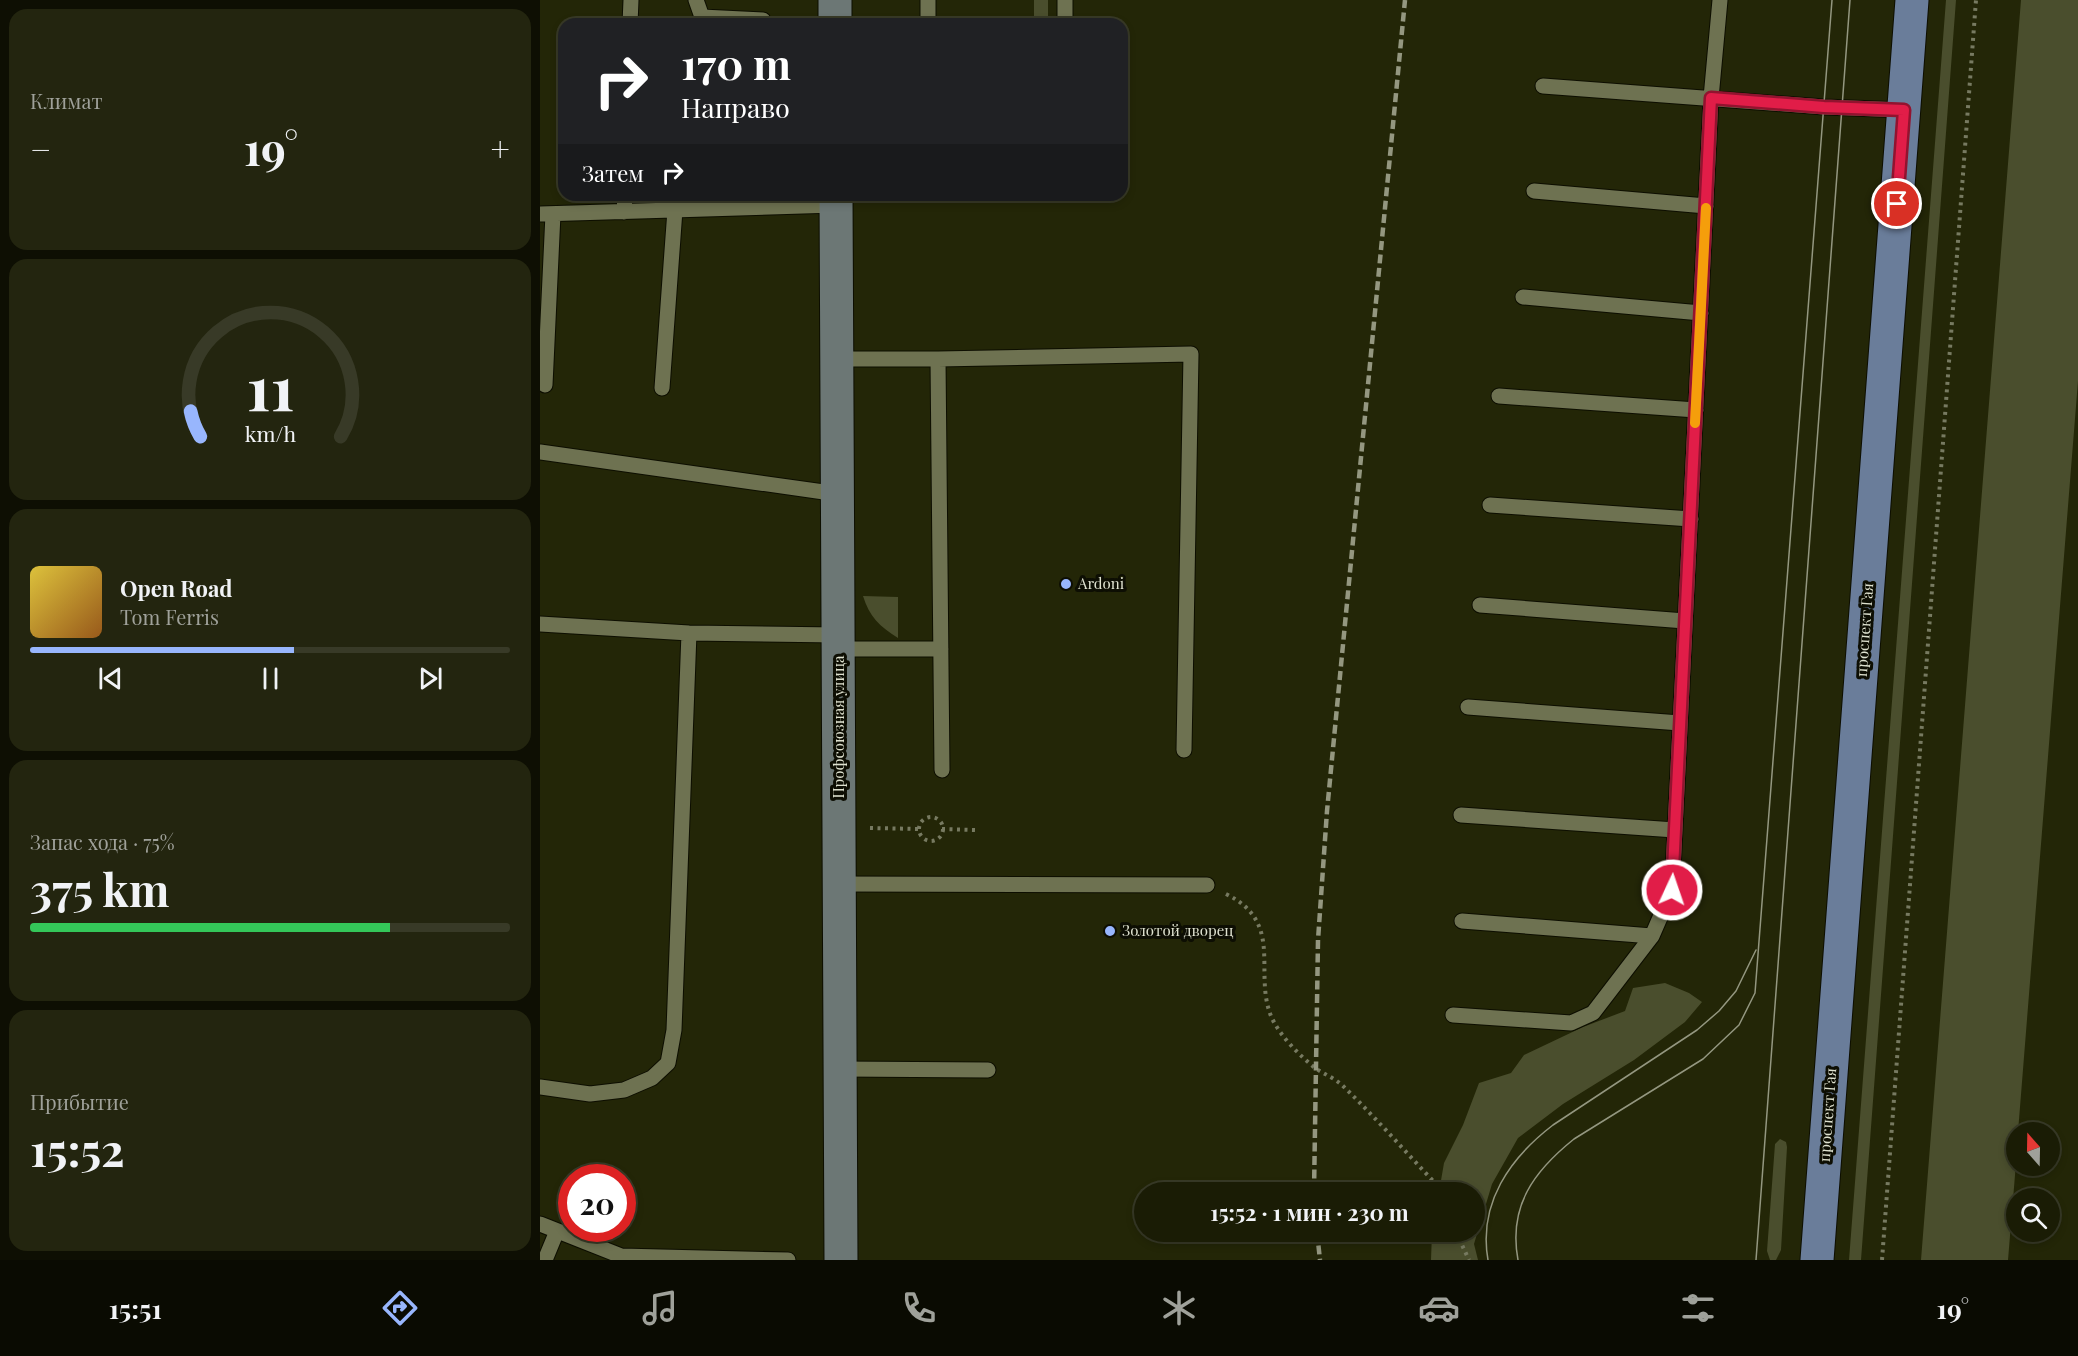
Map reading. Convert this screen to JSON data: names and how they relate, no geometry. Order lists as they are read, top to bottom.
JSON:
{
  "streets": {
    "main road": ["проспект Гая"],
    "street": ["Профсоюзная улица"]
  },
  "places": ["Ardoni", "Золотой дворец"],
  "north": "top",
  "page": {
    "tile": [
      "Климат",
      ["Запас хода · 75%", "375 km"],
      ["Прибытие", "15:52"]
    ],
    "turn": ["170 m", "Направо"],
    "heat": ["−", "19°", "+"],
    "then": "Затем",
    "song": ["Open Road", "Tom Ferris"],
    "limit": "20",
    "trip": "15:52 · 1 мин · 230 m",
    "tabs": ["15:51", "19°"],
    "gauge": ["11", "km/h"]
  }
}
